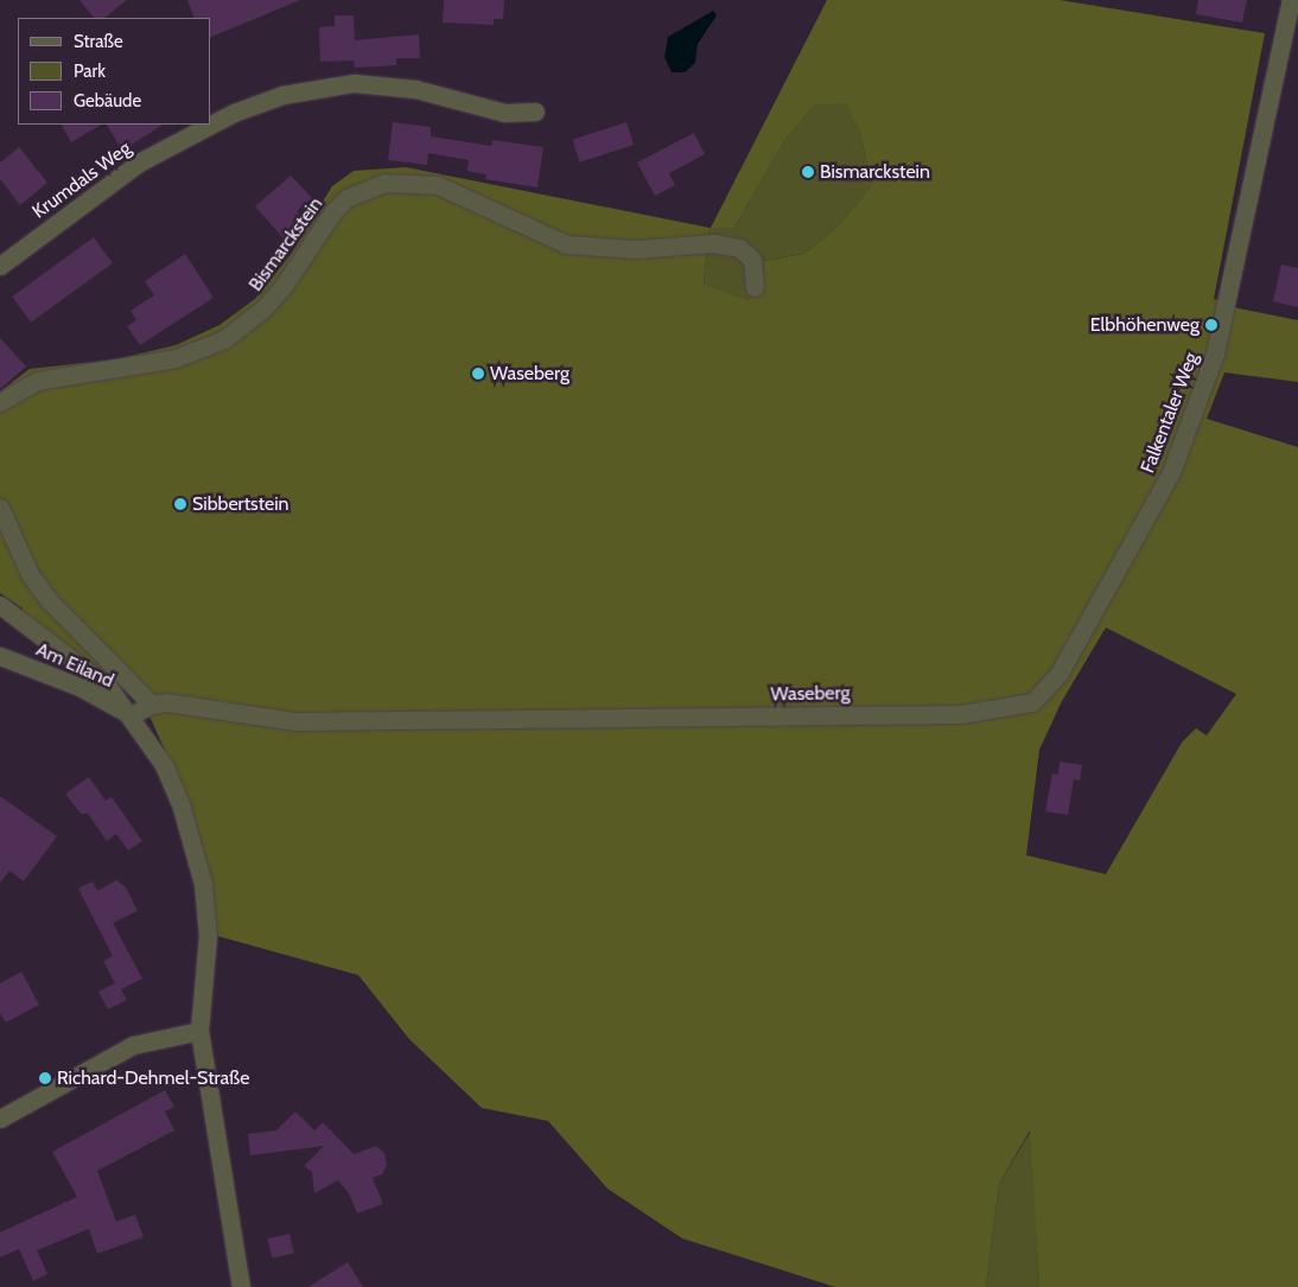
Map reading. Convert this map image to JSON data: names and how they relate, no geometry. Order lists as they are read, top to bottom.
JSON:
{
  "streets": {
    "street": [
      "Krumdals Weg",
      "Bismarckstein",
      "Falkentaler Weg",
      "Am Eiland",
      "Waseberg"
    ]
  },
  "crossings": [
    ["Falkentaler Weg", "Waseberg"],
    ["Am Eiland", "Waseberg"]
  ],
  "places": [
    "Bismarckstein",
    "Elbhöhenweg",
    "Waseberg",
    "Sibbertstein",
    "Richard-Dehmel-Straße"
  ],
  "legend": ["Straße", "Park", "Gebäude"]
}
